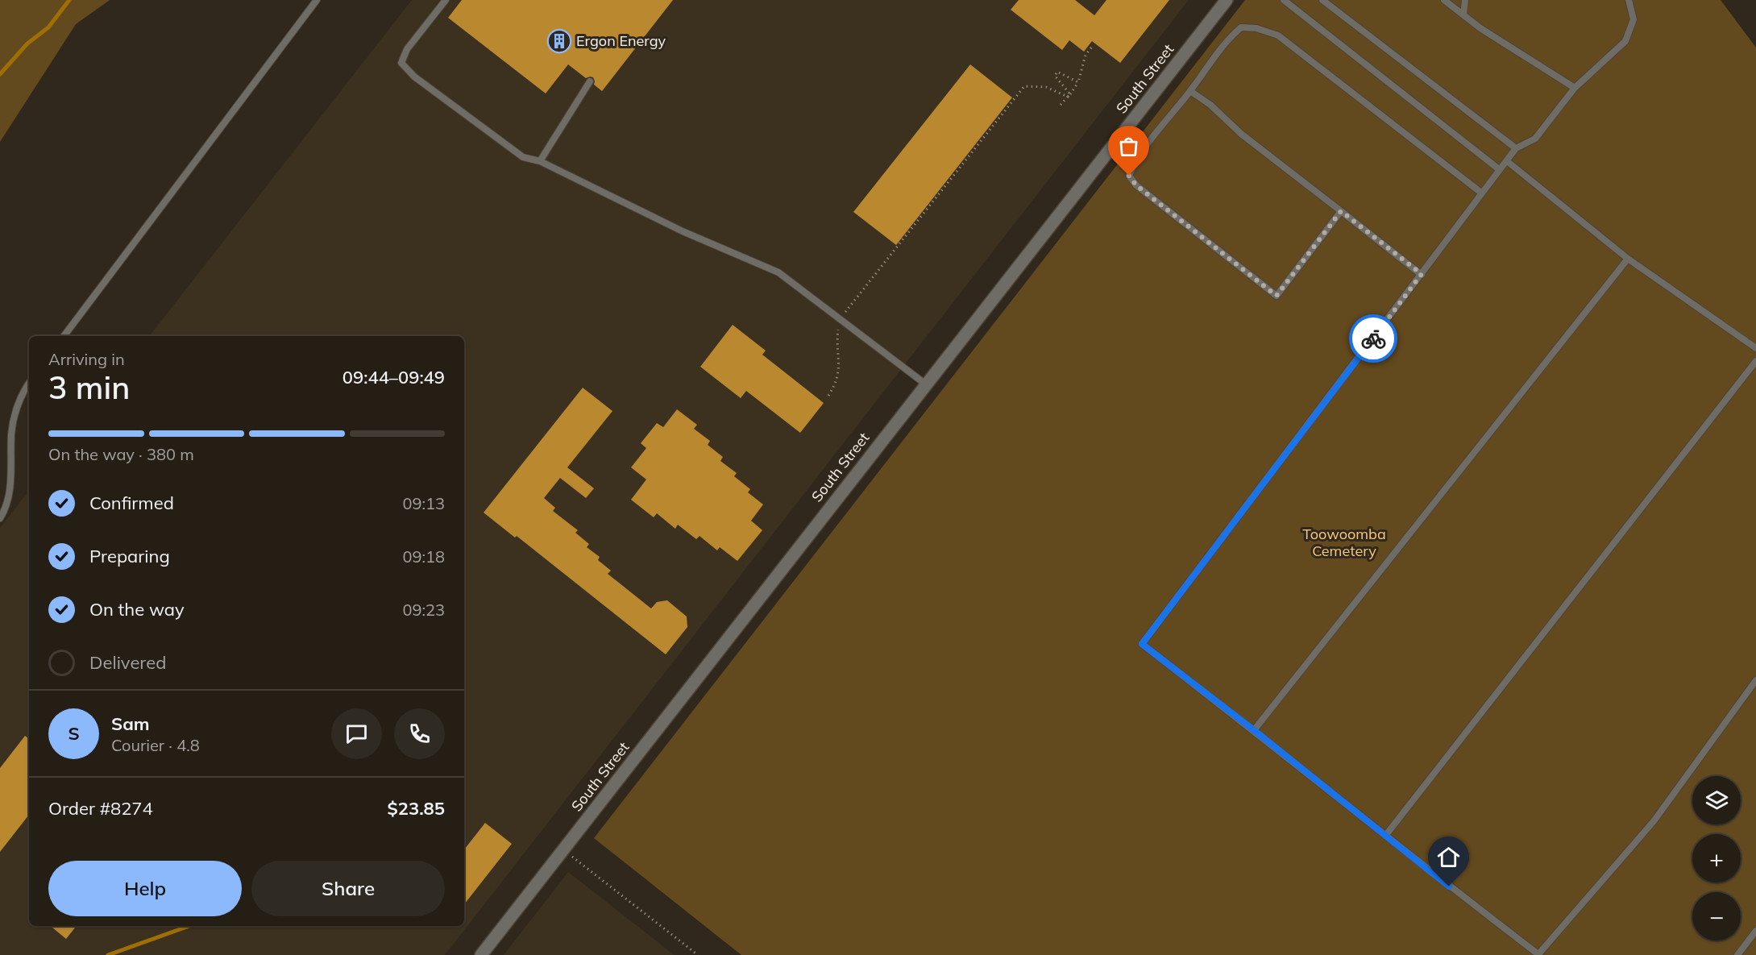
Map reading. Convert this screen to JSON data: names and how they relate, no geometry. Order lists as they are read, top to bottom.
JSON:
{
  "streets": {
    "street": ["South Street"]
  },
  "parks": ["Toowoomba Cemetery"],
  "places": {
    "building": ["Ergon Energy"]
  },
  "page": {
    "heading": ["3 min", "Arriving in", "09:44–09:49"],
    "panel": [
      "Sam",
      "Courier · 4.8",
      "Order #8274",
      "$23.85"
    ],
    "bar": "On the way · 380 m",
    "list": [
      ["Confirmed", "09:13"],
      ["Preparing", "09:18"],
      ["On the way", "09:23"],
      "Delivered"
    ],
    "round": "S",
    "map_buttons": ["+", "−"],
    "buttons": ["Help", "Share"]
  }
}
